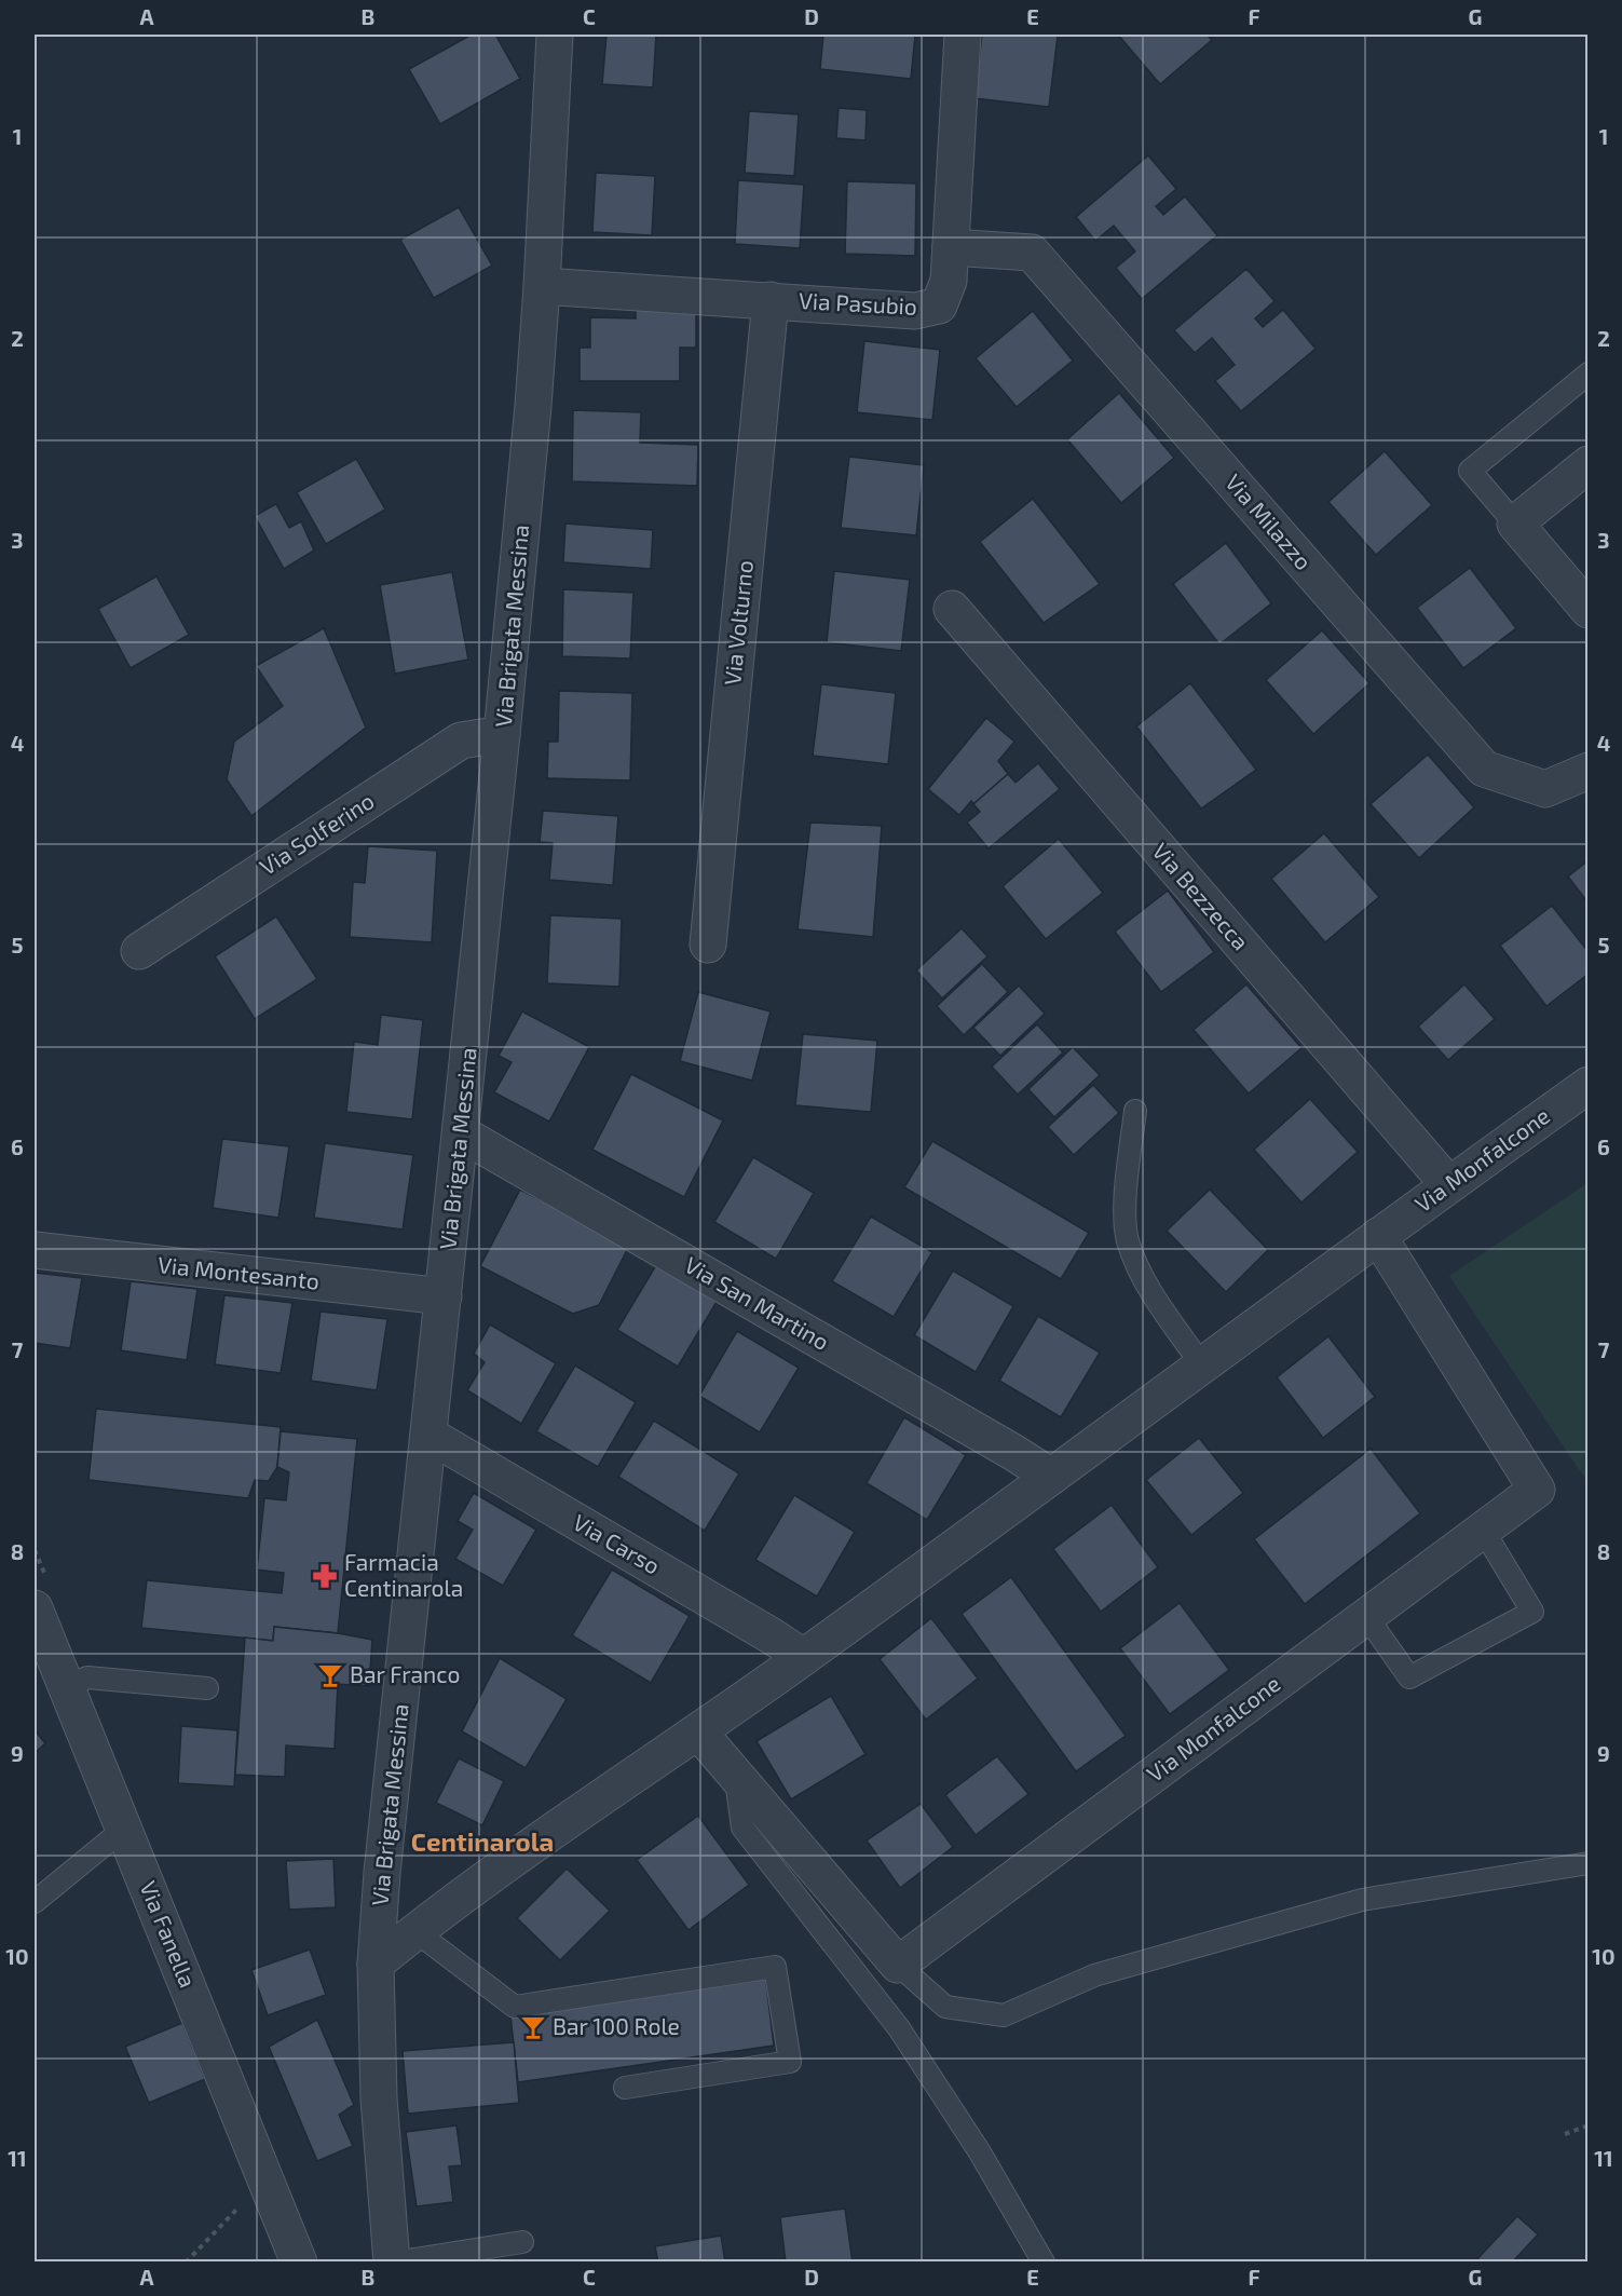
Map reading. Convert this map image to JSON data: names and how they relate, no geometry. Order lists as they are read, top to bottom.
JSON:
{
  "streets": {
    "street": [
      "Via Pasubio",
      "Via Milazzo",
      "Via Volturno",
      "Via Brigata Messina",
      "Via Solferino",
      "Via Bezzecca",
      "Via Monfalcone",
      "Via Montesanto",
      "Via San Martino",
      "Via Carso",
      "Via Fanella"
    ]
  },
  "crossings": [
    ["Via Pasubio", "Via Milazzo"],
    ["Via Pasubio", "Via Volturno"],
    ["Via Pasubio", "Via Brigata Messina"],
    ["Via Brigata Messina", "Via Solferino"],
    ["Via Brigata Messina", "Via Monfalcone"],
    ["Via Brigata Messina", "Via Montesanto"],
    ["Via Brigata Messina", "Via San Martino"],
    ["Via Brigata Messina", "Via Carso"],
    ["Via Bezzecca", "Via Monfalcone"],
    ["Via Monfalcone", "Via San Martino"],
    ["Via Monfalcone", "Via Carso"]
  ],
  "districts": ["Centinarola"],
  "places": {
    "pharmacy": ["Farmacia Centinarola"],
    "bar": ["Bar Franco", "Bar 100 Role"]
  },
  "grid": {
    "columns": [
      "A",
      "B",
      "C",
      "D",
      "E",
      "F",
      "G"
    ],
    "rows": [
      "1",
      "2",
      "3",
      "4",
      "5",
      "6",
      "7",
      "8",
      "9",
      "10",
      "11"
    ]
  }
}
